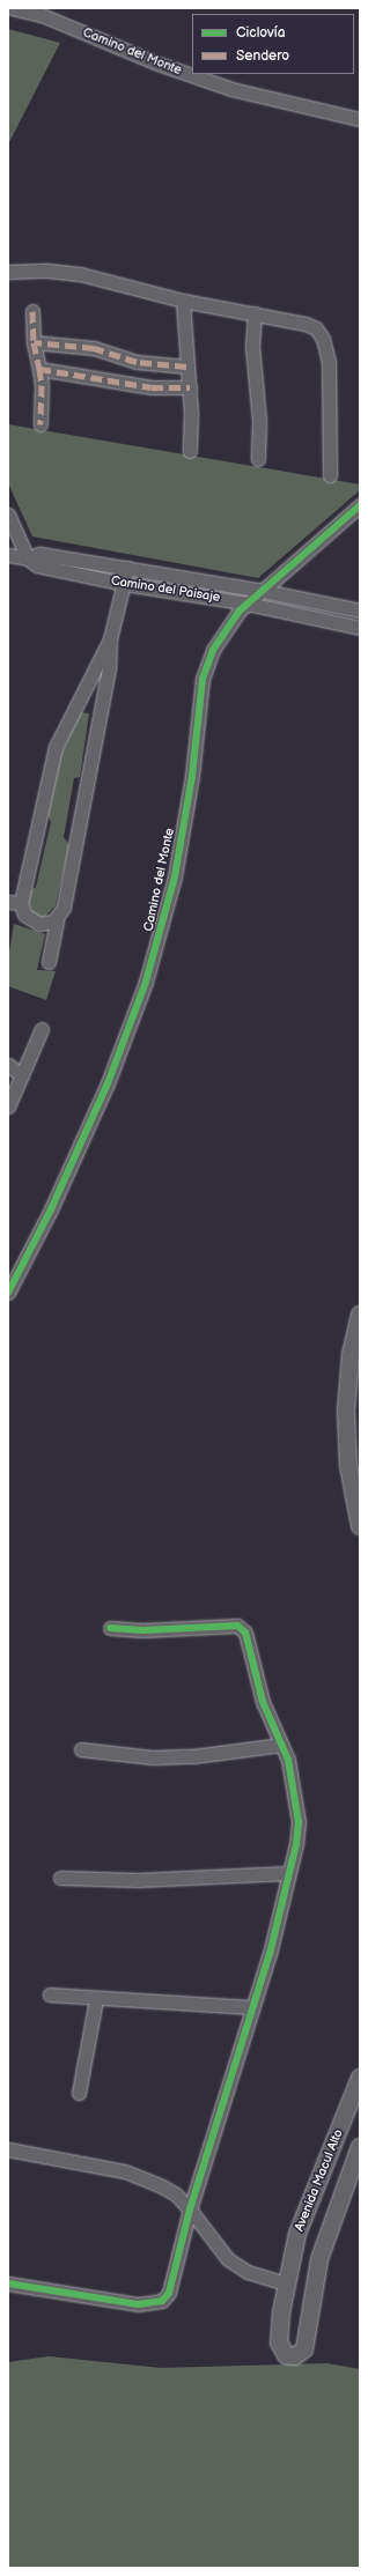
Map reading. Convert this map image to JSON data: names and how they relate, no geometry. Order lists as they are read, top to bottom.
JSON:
{
  "streets": {
    "street": ["Camino del Monte", "Camino del Paisaje", "Avenida Macul Alto"]
  },
  "crossings": [
    ["Camino del Monte", "Camino del Paisaje"]
  ],
  "legend": ["Ciclovía", "Sendero"]
}
